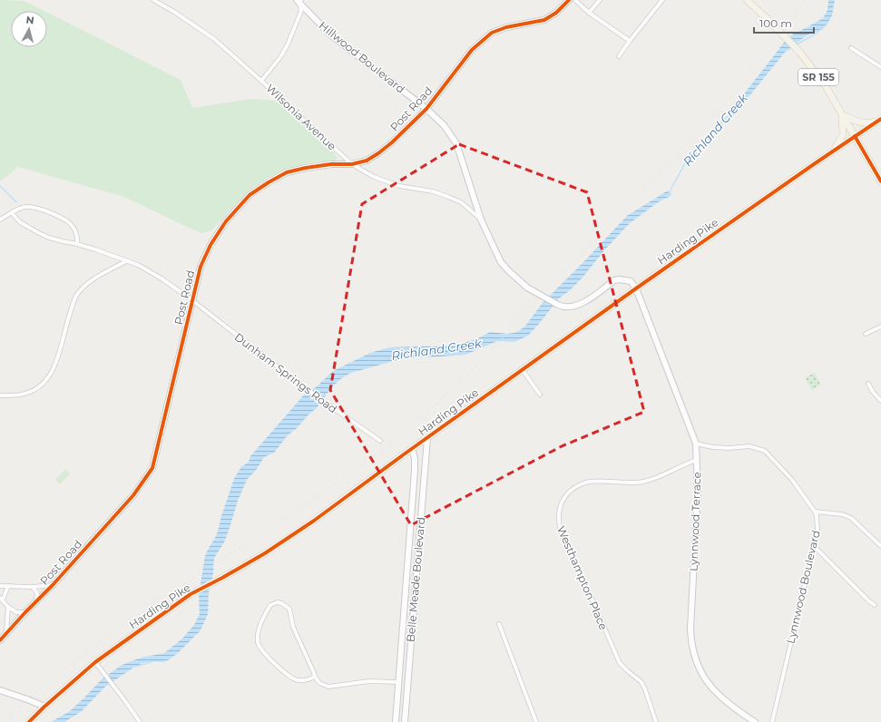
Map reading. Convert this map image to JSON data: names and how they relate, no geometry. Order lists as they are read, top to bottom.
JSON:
{
  "streets": {
    "main road": ["SR 155", "Harding Pike"],
    "street": [
      "Hillwood Boulevard",
      "Post Road",
      "Wilsonia Avenue",
      "Dunham Springs Road",
      "Lynnwood Terrace",
      "Westhampton Place",
      "Belle Meade Boulevard",
      "Lynnwood Boulevard"
    ]
  },
  "crossings": [
    ["Hillwood Boulevard", "Post Road"],
    ["Hillwood Boulevard", "Wilsonia Avenue"],
    ["Hillwood Boulevard", "Harding Pike"],
    ["Hillwood Boulevard", "Lynnwood Terrace"],
    ["SR 155", "Harding Pike"],
    ["Post Road", "Wilsonia Avenue"],
    ["Post Road", "Dunham Springs Road"],
    ["Harding Pike", "Lynnwood Terrace"],
    ["Harding Pike", "Belle Meade Boulevard"],
    ["Lynnwood Terrace", "Westhampton Place"],
    ["Lynnwood Terrace", "Lynnwood Boulevard"]
  ],
  "water": ["Richland Creek"],
  "scale_bar": "100 m",
  "north": "top"
}
